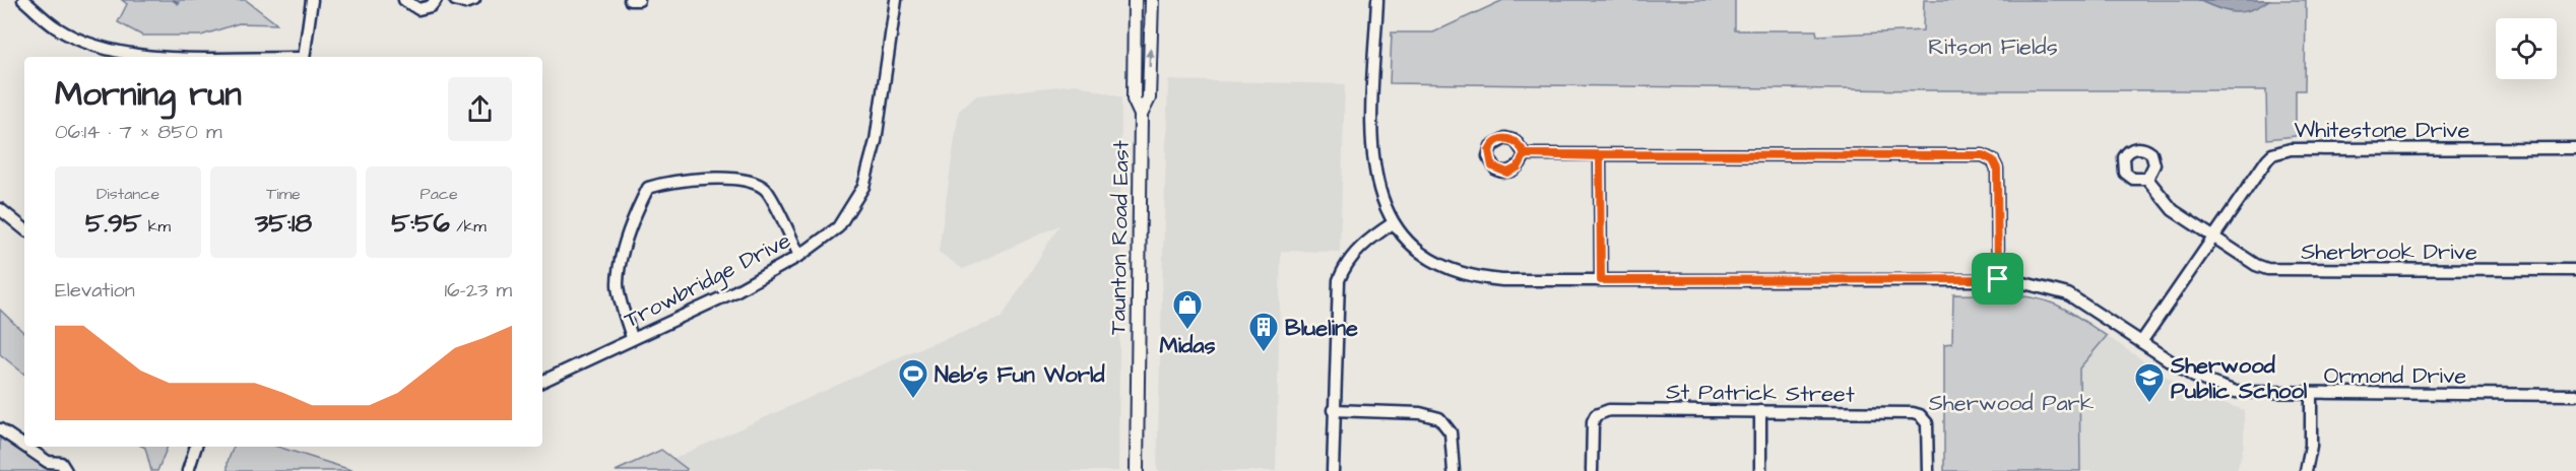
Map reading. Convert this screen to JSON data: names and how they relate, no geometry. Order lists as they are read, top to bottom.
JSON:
{
  "streets": {
    "main road": ["Taunton Road East"],
    "street": [
      "Whitestone Drive",
      "Sherbrook Drive",
      "Trowbridge Drive",
      "Ormond Drive",
      "St Patrick Street"
    ]
  },
  "crossings": [
    ["Whitestone Drive", "Sherbrook Drive"],
    ["Whitestone Drive", "Ormond Drive"]
  ],
  "parks": ["Ritson Fields", "Sherwood Park"],
  "places": {
    "shop": ["Midas"],
    "building": ["Blueline"],
    "sports": ["Neb's Fun World"],
    "school or university": ["Sherwood Public School"]
  },
  "page": {
    "heading": ["Morning run", "06:14 · 7 × 850 m"],
    "stats": [
      ["Distance", "5.95 km"],
      ["Time", "35:18"],
      ["Pace", "5:56 /km"]
    ],
    "chart": ["Elevation", "16–23 m"]
  }
}
